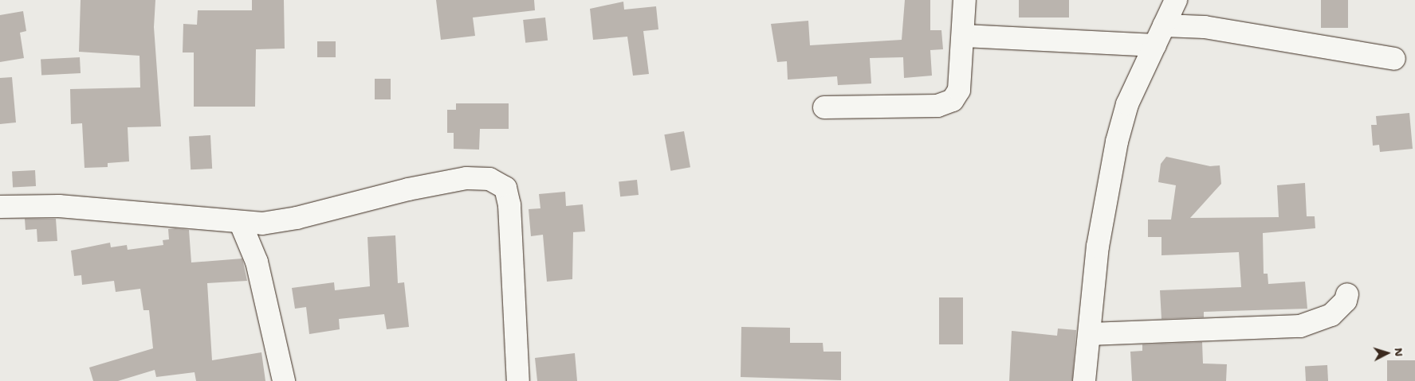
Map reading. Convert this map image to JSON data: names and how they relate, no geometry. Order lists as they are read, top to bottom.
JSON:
{
  "north": "right"
}
